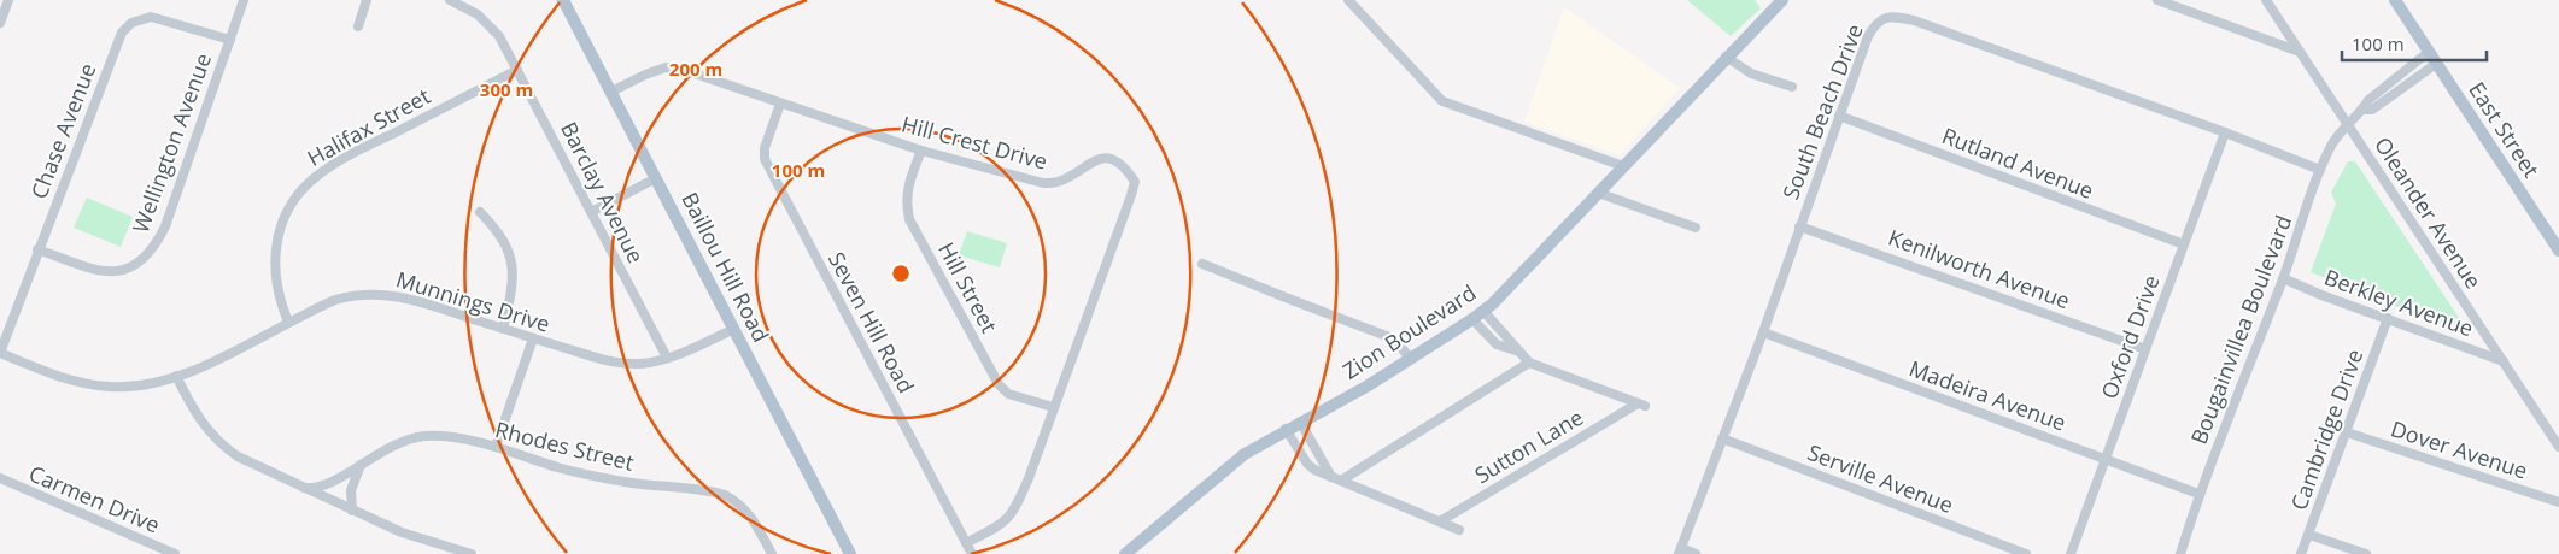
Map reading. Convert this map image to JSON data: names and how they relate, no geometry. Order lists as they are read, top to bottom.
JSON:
{
  "streets": {
    "main road": ["East Street", "Baillou Hill Road", "Zion Boulevard"],
    "street": [
      "South Beach Drive",
      "Halifax Street",
      "Chase Avenue",
      "Wellington Avenue",
      "Hill Crest Drive",
      "Rutland Avenue",
      "Barclay Avenue",
      "Oleander Avenue",
      "Kenilworth Avenue",
      "Hill Street",
      "Munnings Drive",
      "Berkley Avenue",
      "Seven Hill Road",
      "Bougainvillea Boulevard",
      "Oxford Drive",
      "Madeira Avenue",
      "Cambridge Drive",
      "Rhodes Street",
      "Sutton Lane",
      "Dover Avenue",
      "Serville Avenue",
      "Carmen Drive"
    ]
  },
  "crossings": [
    ["South Beach Drive", "Rutland Avenue"],
    ["South Beach Drive", "Kenilworth Avenue"],
    ["South Beach Drive", "Bougainvillea Boulevard"],
    ["South Beach Drive", "Oxford Drive"],
    ["South Beach Drive", "Madeira Avenue"],
    ["South Beach Drive", "Serville Avenue"],
    ["Halifax Street", "Barclay Avenue"],
    ["Halifax Street", "Munnings Drive"],
    ["Chase Avenue", "Wellington Avenue"],
    ["Chase Avenue", "Munnings Drive"],
    ["Hill Crest Drive", "Baillou Hill Road"],
    ["Hill Crest Drive", "Hill Street"],
    ["Hill Crest Drive", "Seven Hill Road"],
    ["Rutland Avenue", "Oxford Drive"],
    ["Barclay Avenue", "Munnings Drive"],
    ["Oleander Avenue", "Berkley Avenue"],
    ["Oleander Avenue", "Bougainvillea Boulevard"],
    ["Baillou Hill Road", "Munnings Drive"],
    ["Kenilworth Avenue", "Oxford Drive"],
    ["Berkley Avenue", "Bougainvillea Boulevard"],
    ["Berkley Avenue", "Cambridge Drive"],
    ["Bougainvillea Boulevard", "Madeira Avenue"],
    ["Oxford Drive", "Madeira Avenue"],
    ["Cambridge Drive", "Dover Avenue"]
  ],
  "scale_bar": "100 m",
  "rings": ["200 m", "300 m", "100 m"]
}
